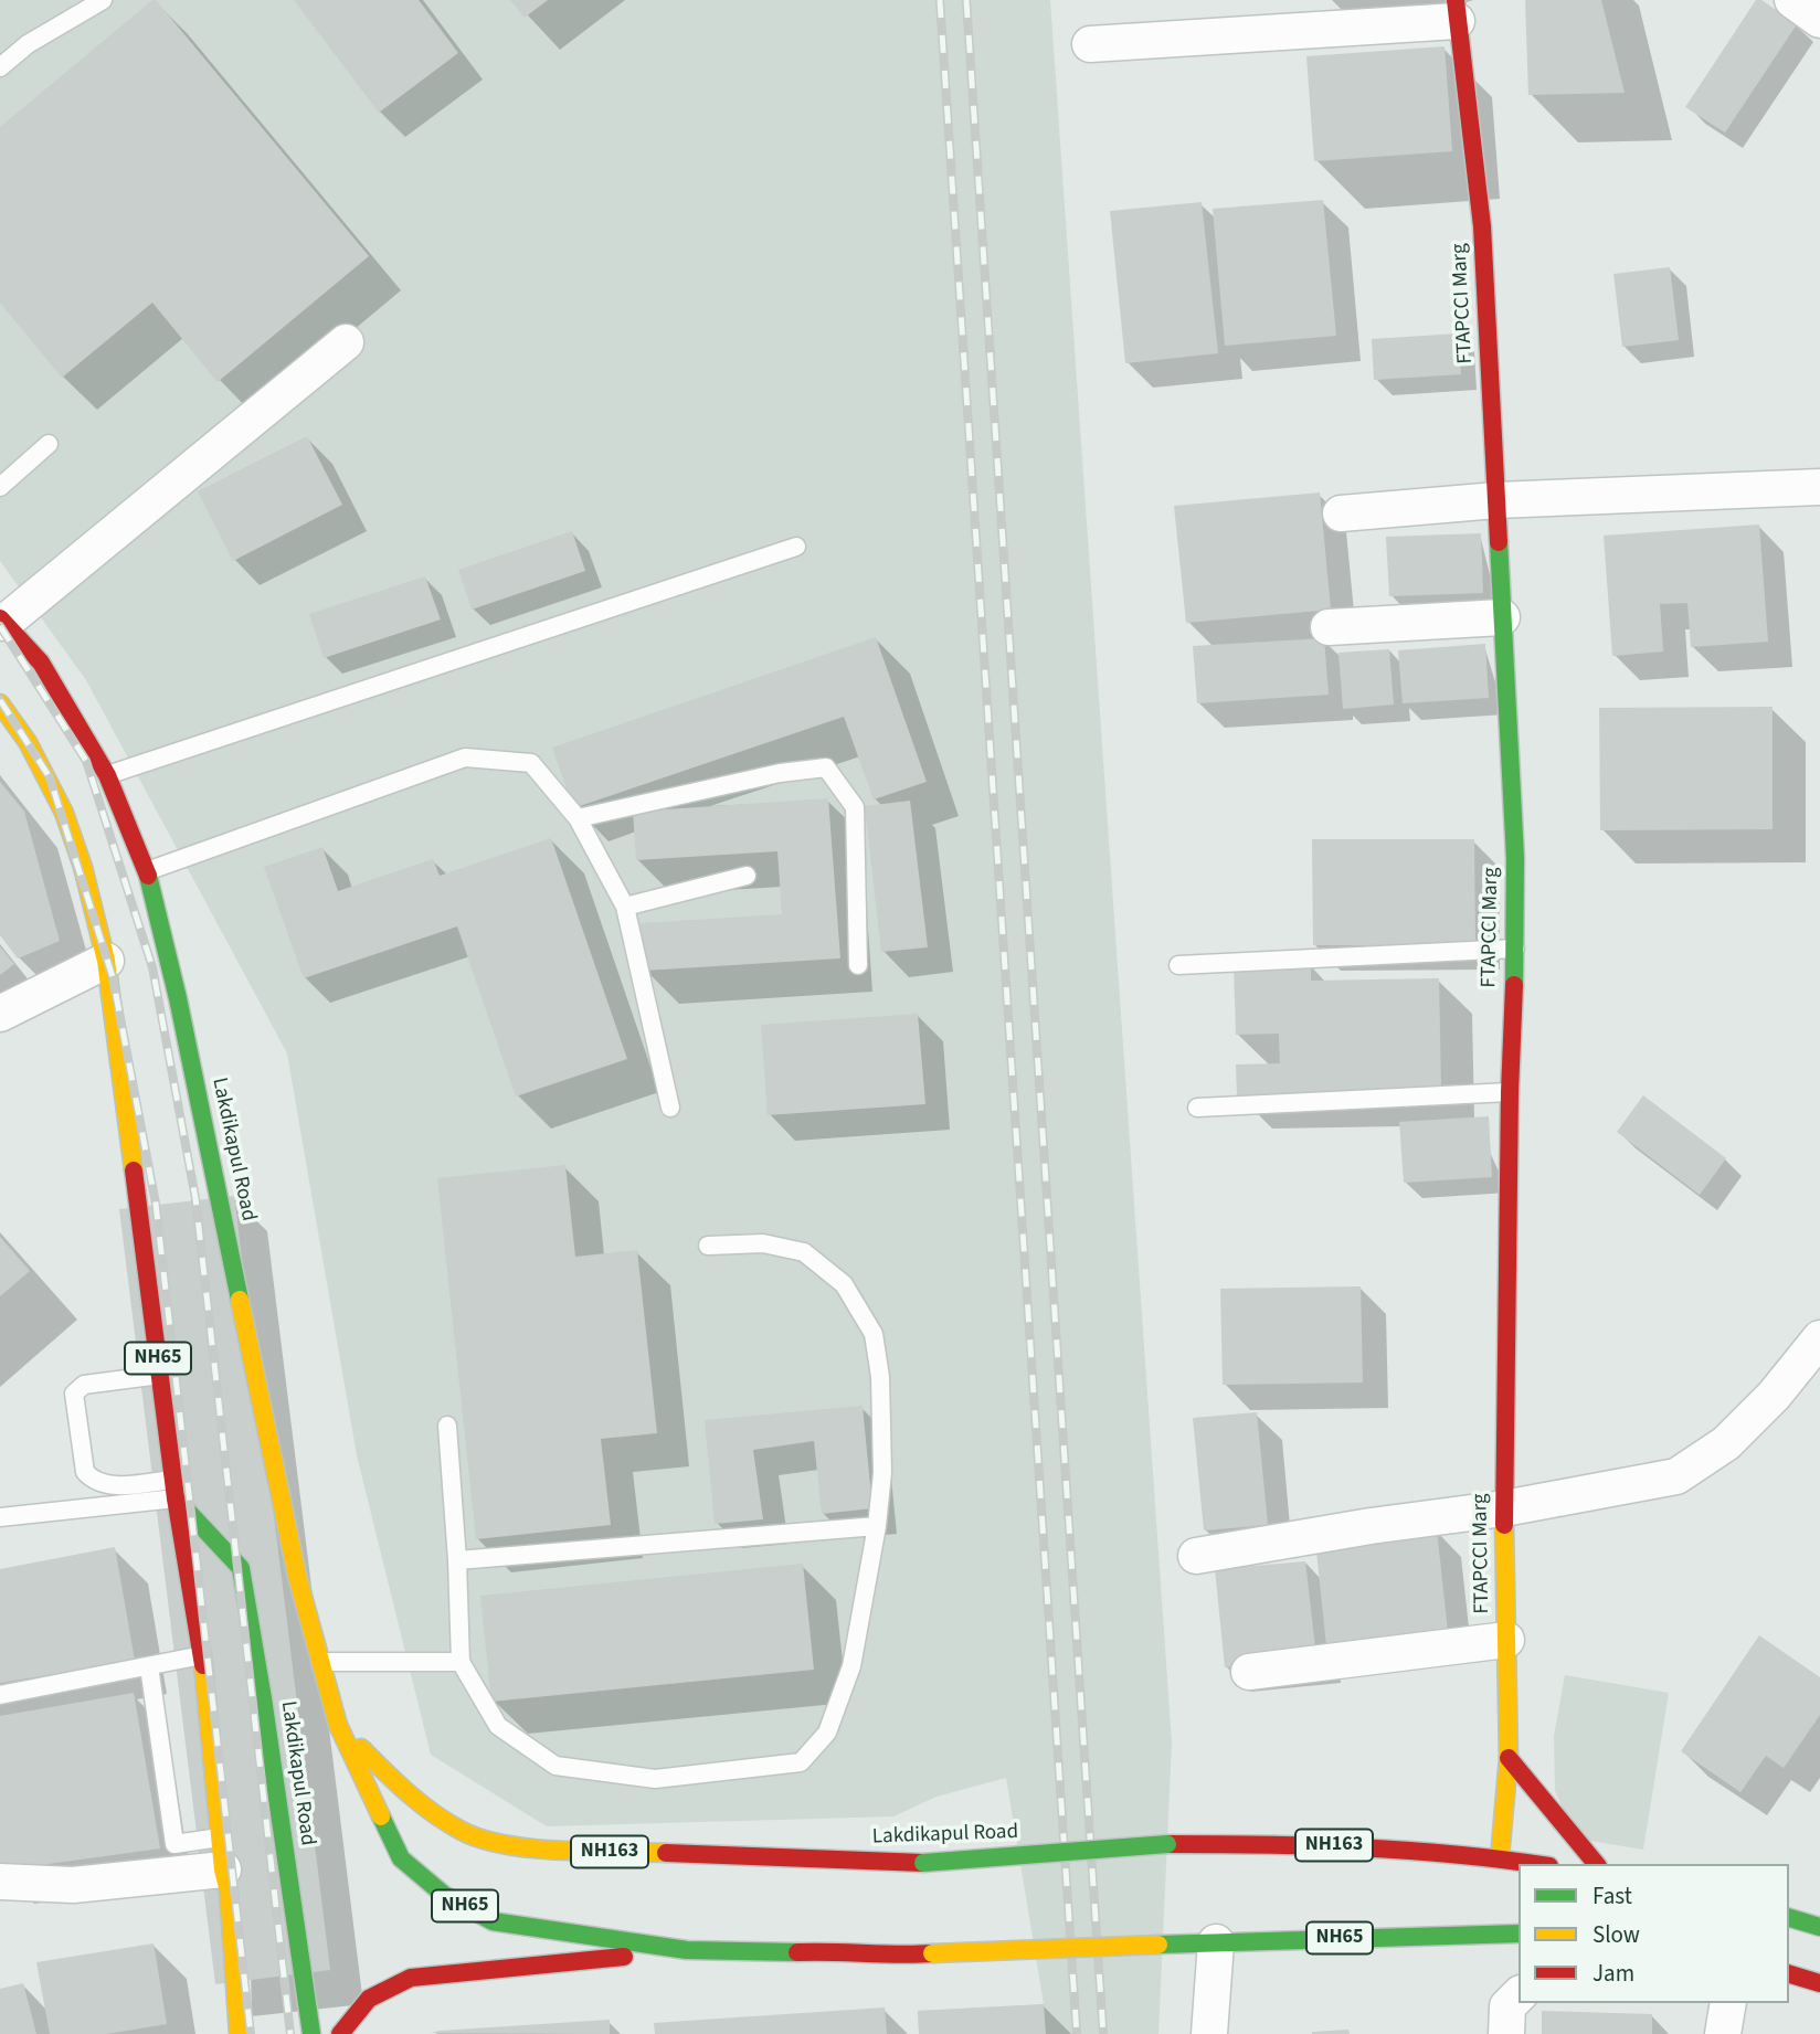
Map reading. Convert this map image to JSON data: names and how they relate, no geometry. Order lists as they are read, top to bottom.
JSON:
{
  "streets": {
    "main road": [
      "FTAPCCI Marg",
      "Lakdikapul Road",
      "NH65",
      "NH163"
    ]
  },
  "crossings": [
    ["FTAPCCI Marg", "Lakdikapul Road"]
  ],
  "legend": ["Fast", "Slow", "Jam"]
}
